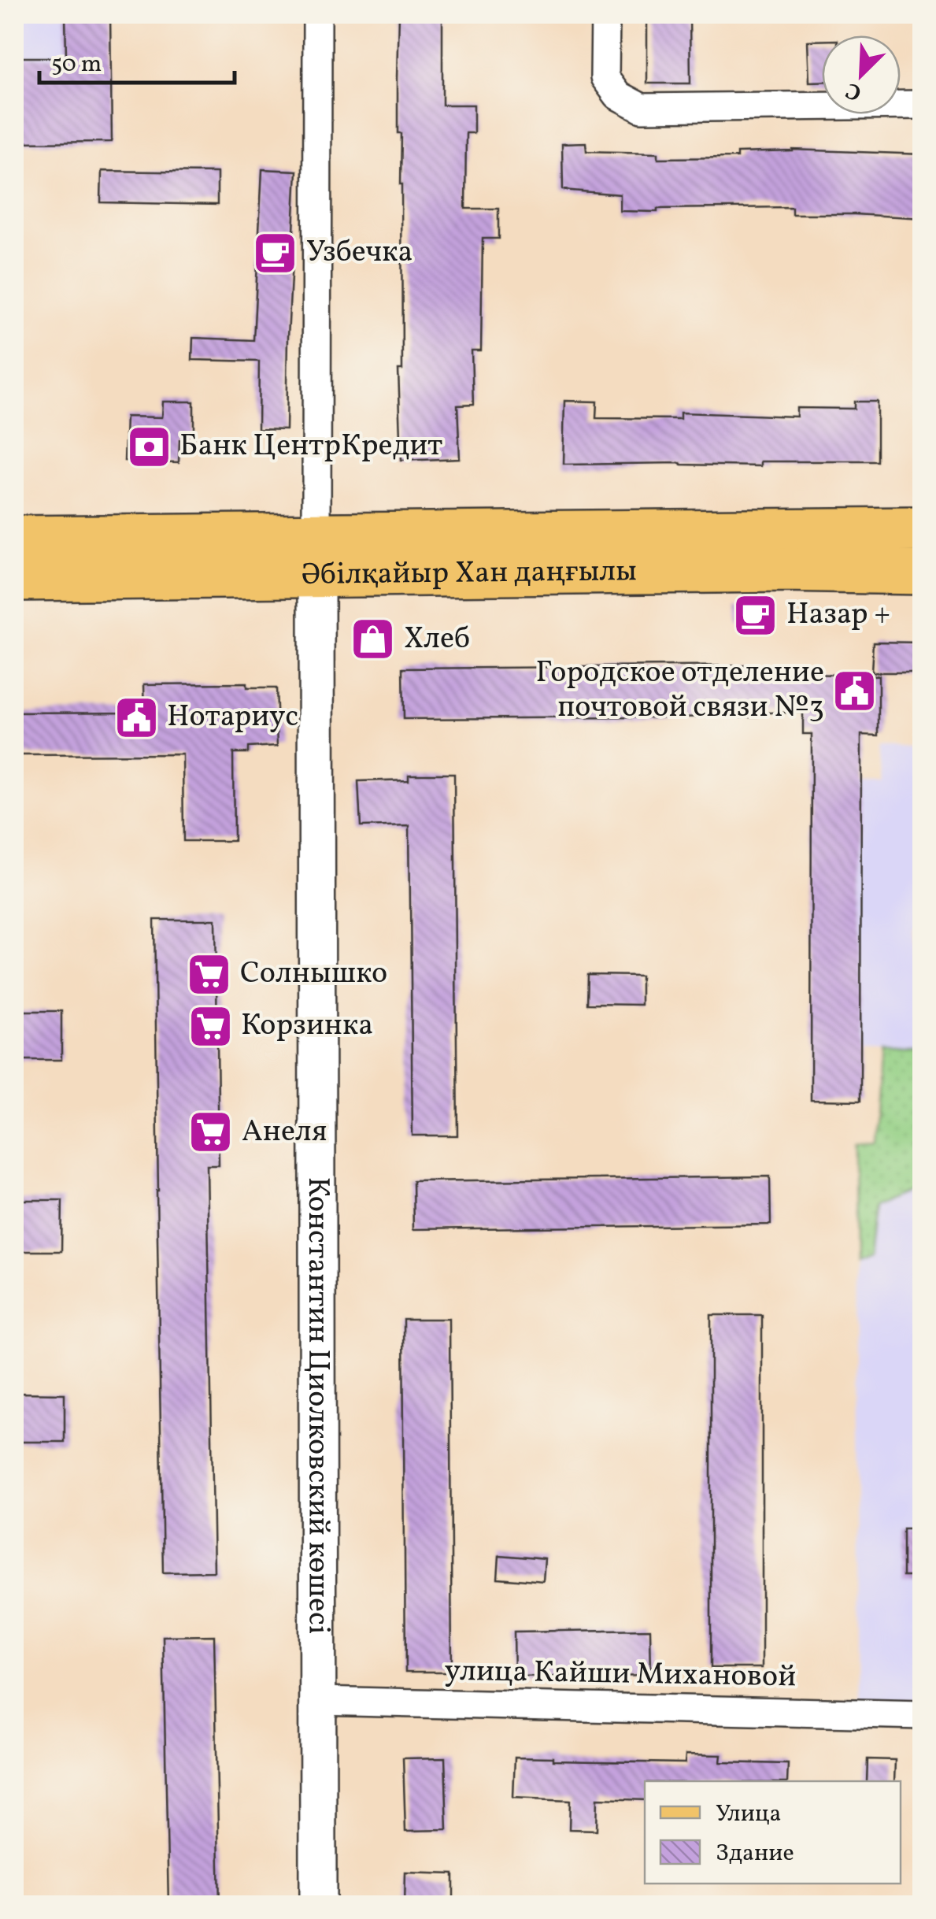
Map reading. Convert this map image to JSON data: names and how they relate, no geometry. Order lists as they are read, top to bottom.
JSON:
{
  "streets": {
    "main road": ["Әбілқайыр Хан даңғылы"],
    "street": ["Константин Циолковский көшесі", "улица Кайши Михановой"]
  },
  "crossings": [
    ["Әбілқайыр Хан даңғылы", "Константин Циолковский көшесі"],
    ["Константин Циолковский көшесі", "улица Кайши Михановой"]
  ],
  "places": {
    "cafe": ["Узбечка", "Назар +"],
    "bank": ["Банк ЦентрКредит"],
    "shop": ["Хлеб"],
    "public building": ["Городское отделение почтовой связи №3", "Нотариус"],
    "supermarket": ["Солнышко", "Корзинка", "Анеля"]
  },
  "legend": ["Улица", "Здание"],
  "scale_bar": "50 m",
  "north": "bottom left"
}
